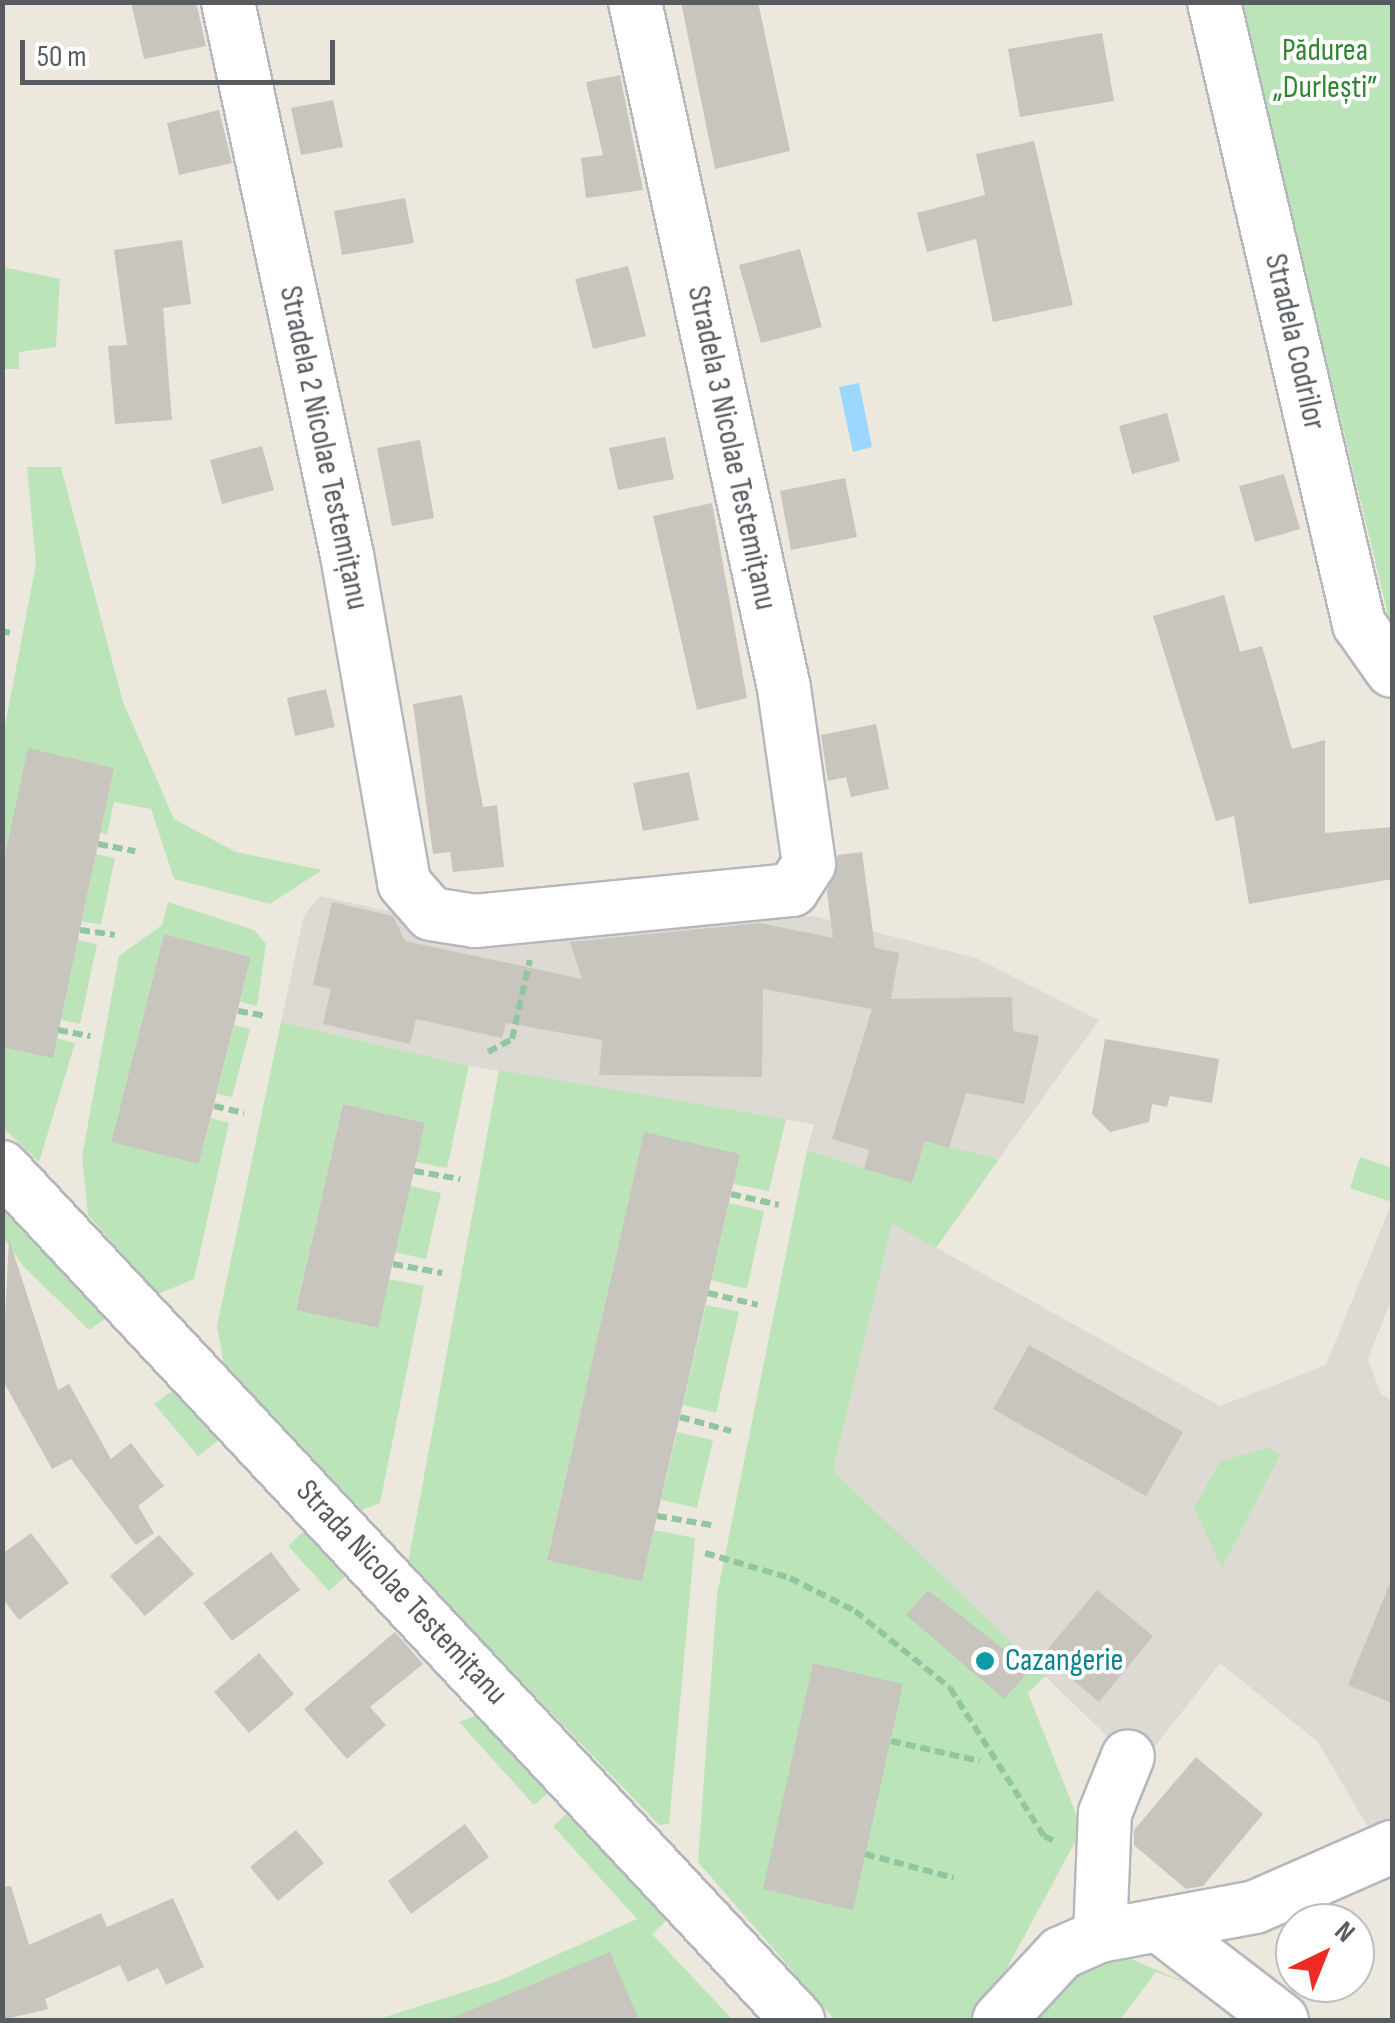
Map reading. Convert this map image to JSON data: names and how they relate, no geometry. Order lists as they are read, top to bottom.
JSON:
{
  "streets": {
    "street": [
      "Stradela Codrilor",
      "Stradela 2 Nicolae Testemițanu",
      "Stradela 3 Nicolae Testemițanu",
      "Strada Nicolae Testemițanu"
    ]
  },
  "crossings": [
    ["Stradela 2 Nicolae Testemițanu", "Stradela 3 Nicolae Testemițanu"]
  ],
  "parks": ["Pădurea „Durlești”"],
  "places": ["Cazangerie"],
  "scale_bar": "50 m",
  "north": "top right"
}
